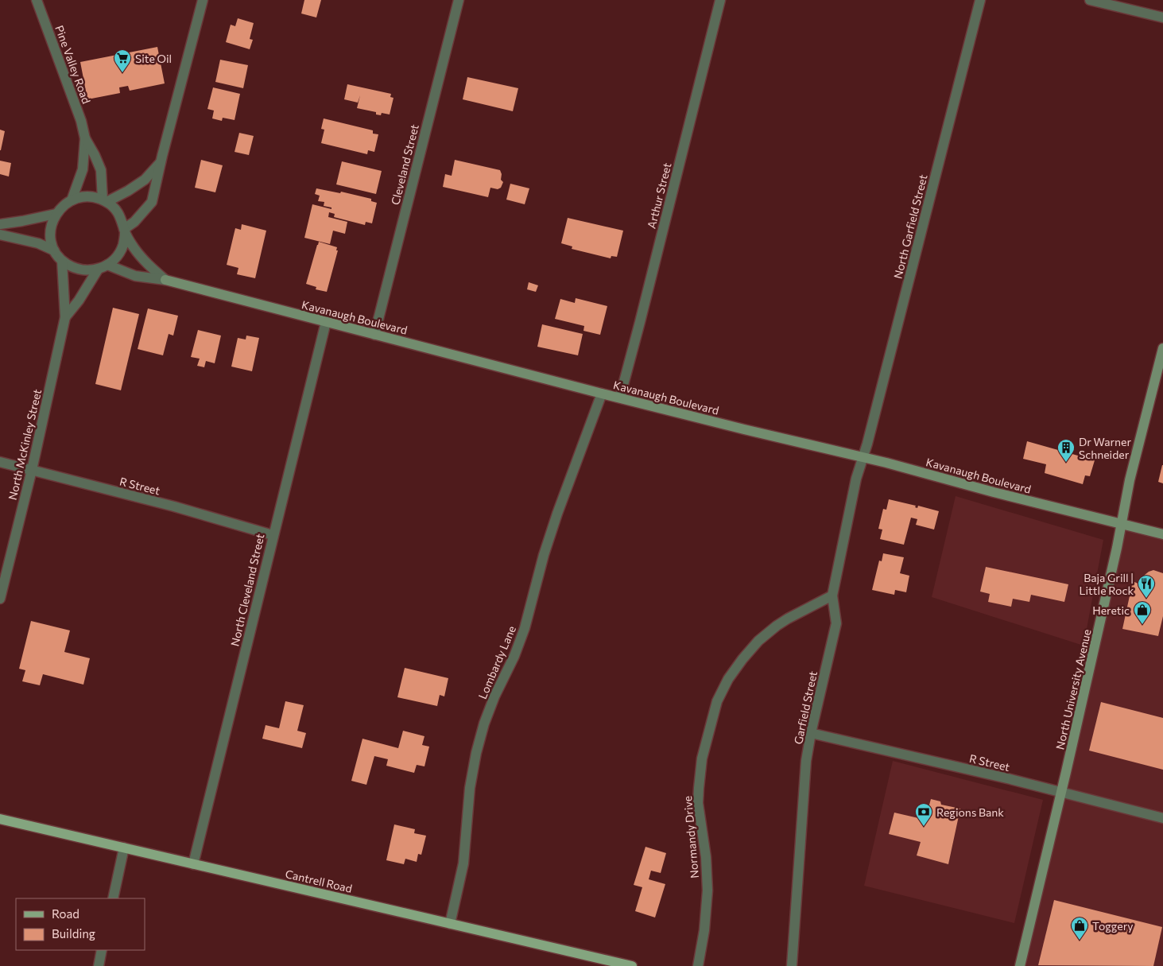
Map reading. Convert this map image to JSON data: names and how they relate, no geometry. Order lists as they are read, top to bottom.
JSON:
{
  "streets": {
    "main road": ["Cantrell Road"],
    "street": [
      "Pine Valley Road",
      "Cleveland Street",
      "Arthur Street",
      "North Garfield Street",
      "Kavanaugh Boulevard",
      "North McKinley Street",
      "R Street",
      "North Cleveland Street",
      "Lombardy Lane",
      "North University Avenue",
      "Garfield Street",
      "Normandy Drive"
    ]
  },
  "crossings": [
    ["Cleveland Street", "Kavanaugh Boulevard"],
    ["Arthur Street", "Kavanaugh Boulevard"],
    ["North Garfield Street", "Kavanaugh Boulevard"],
    ["North Garfield Street", "Garfield Street"],
    ["Kavanaugh Boulevard", "North Cleveland Street"],
    ["Kavanaugh Boulevard", "Lombardy Lane"],
    ["Kavanaugh Boulevard", "North University Avenue"],
    ["Kavanaugh Boulevard", "Garfield Street"],
    ["North McKinley Street", "R Street"],
    ["R Street", "North Cleveland Street"],
    ["R Street", "North University Avenue"],
    ["R Street", "Garfield Street"],
    ["North Cleveland Street", "Cantrell Road"],
    ["Lombardy Lane", "Cantrell Road"],
    ["Garfield Street", "Normandy Drive"]
  ],
  "places": {
    "supermarket": ["Site Oil"],
    "building": ["Dr Warner Schneider"],
    "restaurant": ["Baja Grill | Little Rock"],
    "shop": ["Heretic", "Toggery"],
    "bank": ["Regions Bank"]
  },
  "legend": ["Road", "Building"]
}
